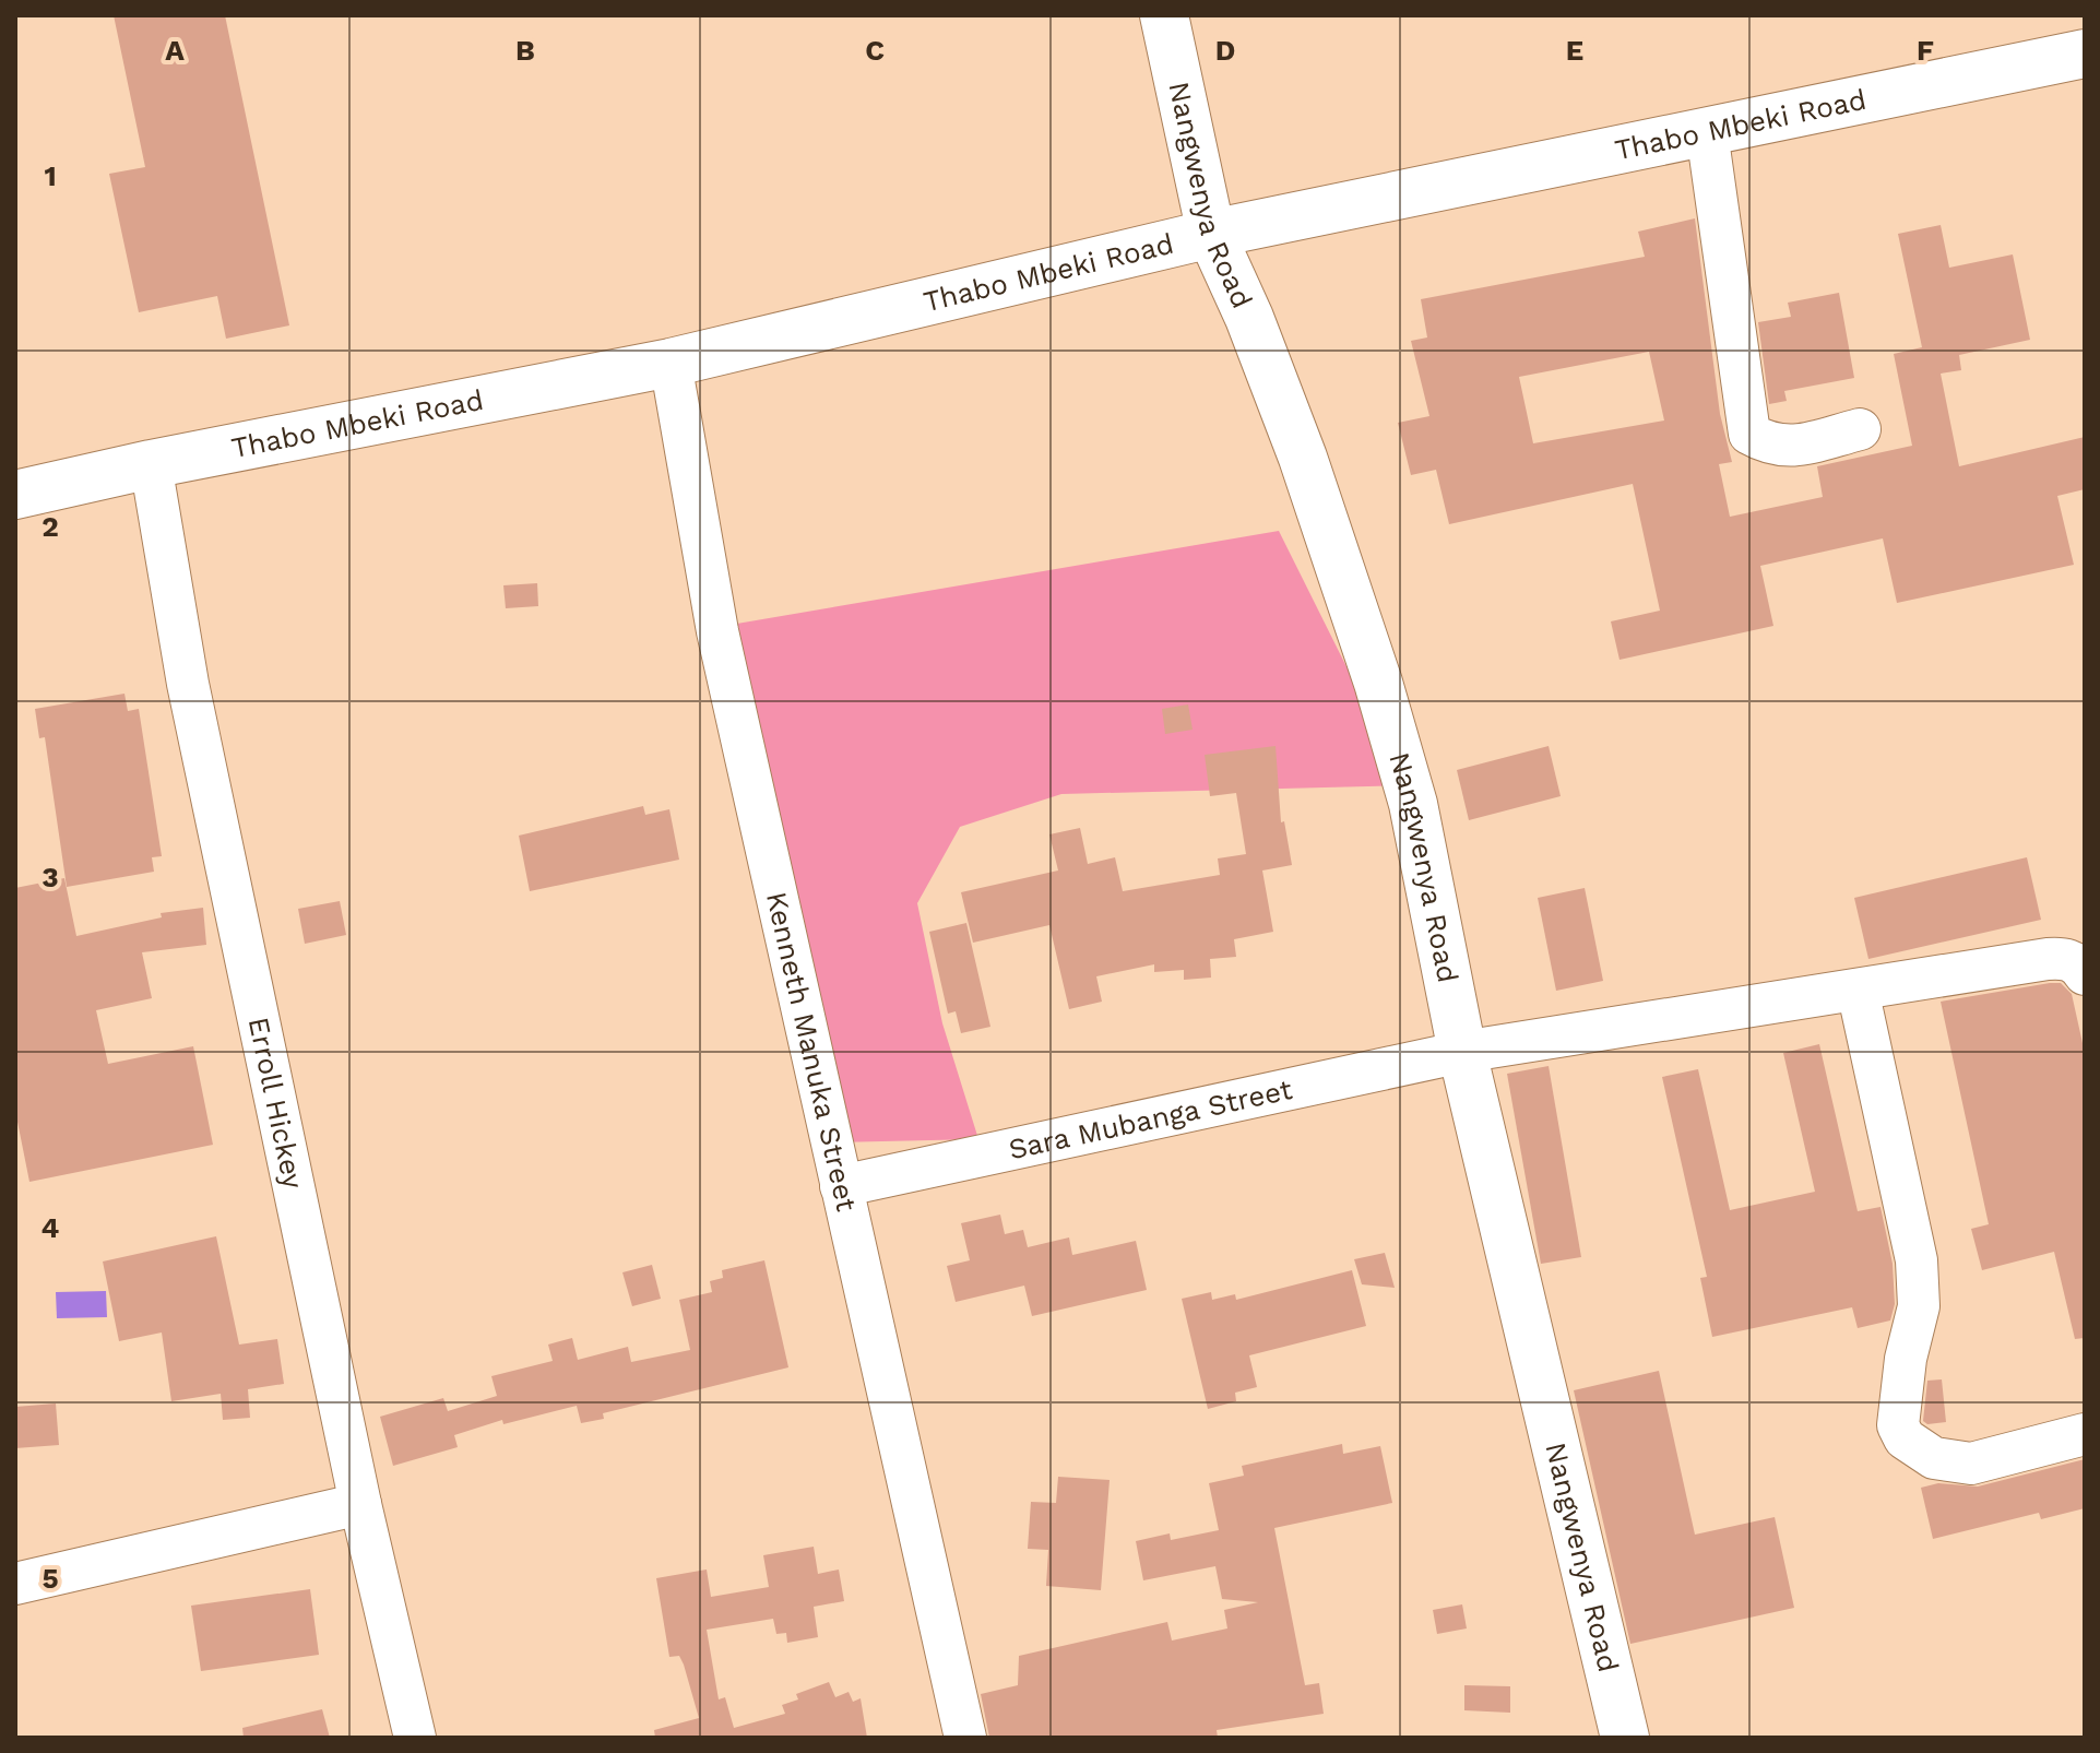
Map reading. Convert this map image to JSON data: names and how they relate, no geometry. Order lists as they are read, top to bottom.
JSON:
{
  "streets": {
    "main road": ["Thabo Mbeki Road", "Nangwenya Road"],
    "street": ["Kenneth Manuka Street", "Erroll Hickey", "Sara Mubanga Street"]
  },
  "crossings": [
    ["Thabo Mbeki Road", "Nangwenya Road"],
    ["Thabo Mbeki Road", "Kenneth Manuka Street"],
    ["Thabo Mbeki Road", "Erroll Hickey"],
    ["Nangwenya Road", "Sara Mubanga Street"],
    ["Kenneth Manuka Street", "Sara Mubanga Street"]
  ],
  "grid": {
    "columns": [
      "A",
      "B",
      "C",
      "D",
      "E",
      "F"
    ],
    "rows": [
      "1",
      "2",
      "3",
      "4",
      "5"
    ]
  }
}
